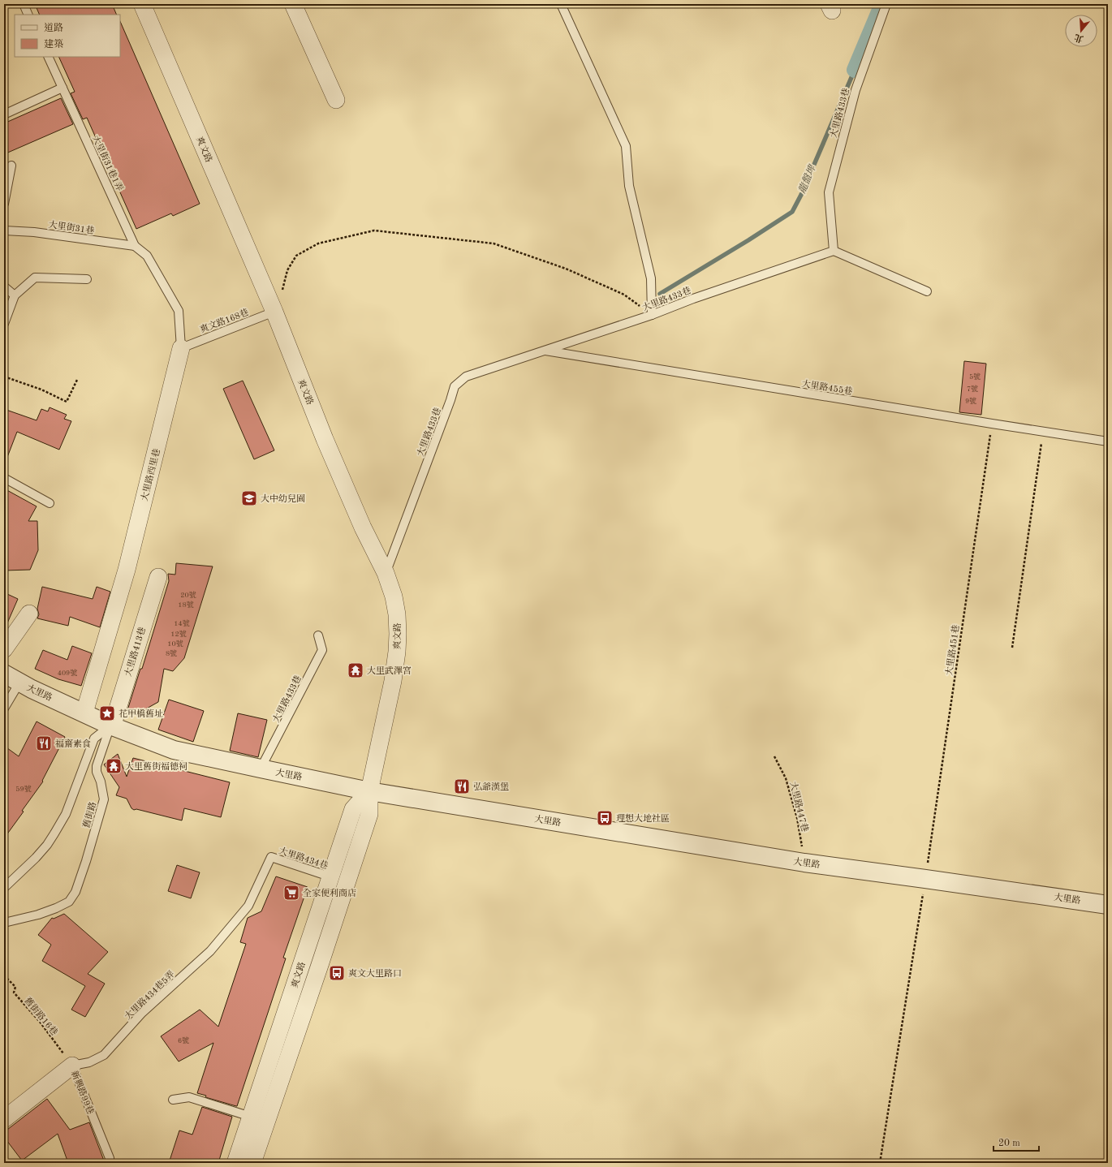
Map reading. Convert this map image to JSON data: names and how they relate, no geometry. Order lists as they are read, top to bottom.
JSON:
{
  "streets": {
    "street": [
      "爽文路",
      "大里路西里巷",
      "大里路413巷",
      "大里路",
      "新興路99巷"
    ],
    "lane": [
      "大里路433巷",
      "大里街31巷1弄",
      "大里街31巷",
      "爽文路168巷",
      "大里路455巷",
      "舊街路",
      "大里路434巷",
      "大里路434巷5弄"
    ],
    "path": ["大里路451巷", "大里路447巷", "舊街路16巷"]
  },
  "crossings": [
    ["大里路433巷", "爽文路"],
    ["大里路433巷", "大里路455巷"],
    ["大里路433巷", "大里路"],
    ["爽文路", "爽文路168巷"],
    ["爽文路", "大里路"],
    ["爽文路", "大里路434巷"],
    ["大里街31巷1弄", "大里街31巷"],
    ["大里街31巷1弄", "大里路西里巷"],
    ["大里街31巷", "大里路西里巷"],
    ["爽文路168巷", "大里路西里巷"],
    ["大里路455巷", "大里路451巷"],
    ["大里路西里巷", "大里路"],
    ["大里路451巷", "大里路"],
    ["大里路413巷", "大里路"],
    ["大里路413巷", "舊街路"],
    ["大里路", "大里路447巷"],
    ["大里路", "舊街路"],
    ["大里路434巷", "大里路434巷5弄"],
    ["大里路434巷5弄", "舊街路16巷"],
    ["大里路434巷5弄", "新興路99巷"],
    ["舊街路16巷", "新興路99巷"]
  ],
  "water": ["龍盤埤"],
  "places": {
    "school or university": ["大中幼兒園"],
    "temple": ["大里武澤宮", "大里舊街福德祠"],
    "place": ["花甲橋舊址"],
    "restaurant": ["福齋素食", "弘爺漢堡"],
    "bus stop": ["理想大地社區", "爽文大里路口"],
    "supermarket": ["全家便利商店"]
  },
  "house_numbers": [
    "5號",
    "7號",
    "9號",
    "20號",
    "18號",
    "14號",
    "12號",
    "10號",
    "8號",
    "409號",
    "59號",
    "6號"
  ],
  "legend": ["道路", "建築"],
  "scale_bar": "20 m",
  "north": "bottom"
}
